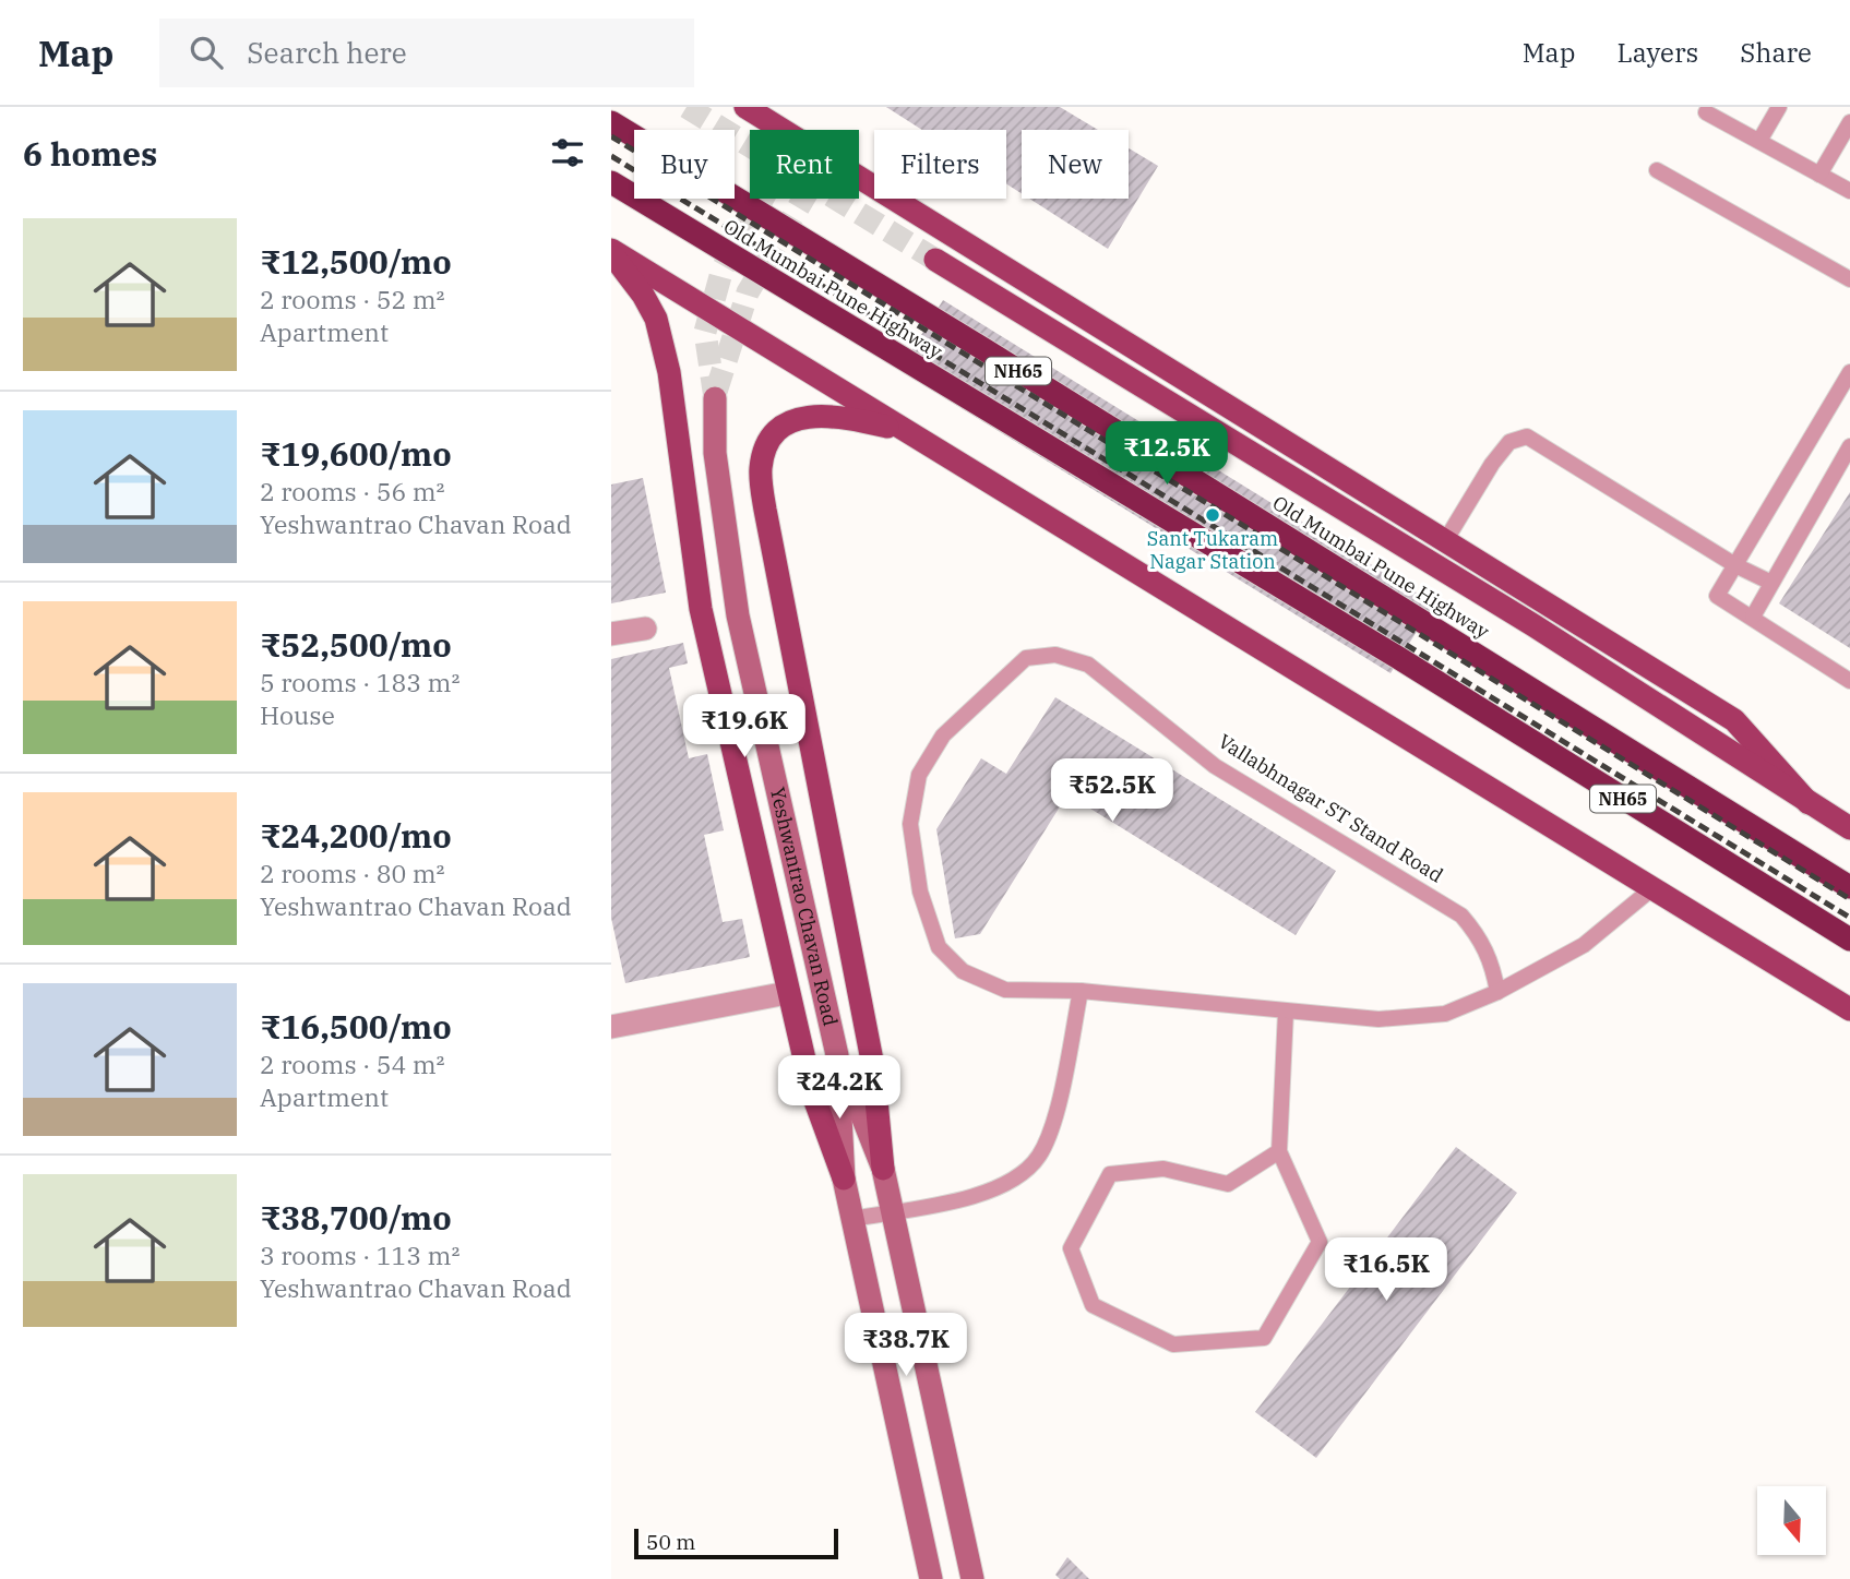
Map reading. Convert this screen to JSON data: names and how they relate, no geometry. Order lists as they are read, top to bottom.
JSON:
{
  "streets": {
    "highway": ["Old Mumbai Pune Highway", "NH65"],
    "street": ["Yeshwantrao Chavan Road"],
    "lane": ["Vallabhnagar ST Stand Road"]
  },
  "places": ["Sant Tukaram Nagar Station"],
  "scale_bar": "50 m",
  "north": "bottom",
  "page": {
    "header": "Map",
    "search": "Search here",
    "nav": ["Map", "Layers", "Share"],
    "heading": "6 homes",
    "chip": [
      "Buy",
      "Rent",
      "Filters",
      "New"
    ],
    "list": [
      {
        "name": "₹12,500/mo",
        "note": "2 rooms · 52 m² · Apartment"
      },
      {
        "name": "₹19,600/mo",
        "note": "2 rooms · 56 m² · Yeshwantrao Chavan Road"
      },
      {
        "name": "₹52,500/mo",
        "note": "5 rooms · 183 m² · House"
      },
      {
        "name": "₹24,200/mo",
        "note": "2 rooms · 80 m² · Yeshwantrao Chavan Road"
      },
      {
        "name": "₹16,500/mo",
        "note": "2 rooms · 54 m² · Apartment"
      },
      {
        "name": "₹38,700/mo",
        "note": "3 rooms · 113 m² · Yeshwantrao Chavan Road"
      }
    ],
    "price": [
      "₹12.5K",
      "₹19.6K",
      "₹52.5K",
      "₹24.2K",
      "₹16.5K",
      "₹38.7K"
    ],
    "scale": "50 m"
  }
}
